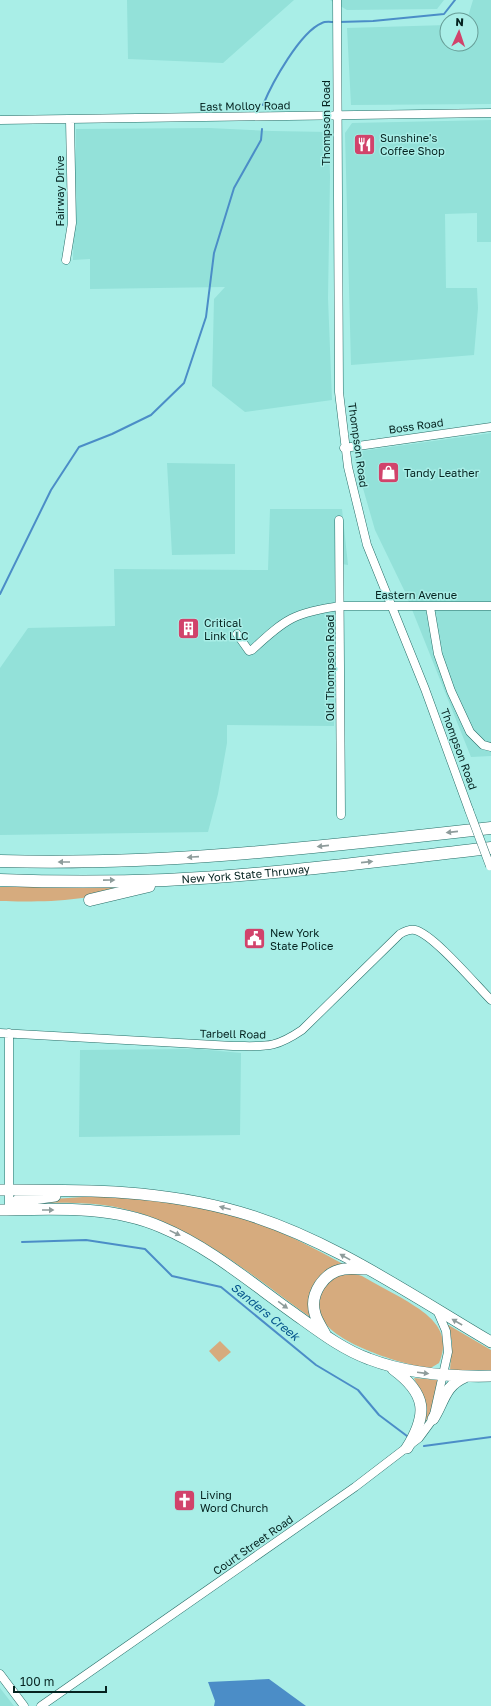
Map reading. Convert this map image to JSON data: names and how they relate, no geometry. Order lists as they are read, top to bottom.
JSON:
{
  "streets": {
    "highway": ["New York State Thruway"],
    "street": [
      "East Molloy Road",
      "Thompson Road",
      "Fairway Drive",
      "Boss Road",
      "Eastern Avenue",
      "Old Thompson Road",
      "Tarbell Road",
      "Court Street Road"
    ]
  },
  "crossings": [
    ["East Molloy Road", "Thompson Road"],
    ["East Molloy Road", "Fairway Drive"],
    ["Thompson Road", "Boss Road"],
    ["Thompson Road", "Eastern Avenue"],
    ["Eastern Avenue", "Old Thompson Road"]
  ],
  "water": ["Sanders Creek"],
  "places": {
    "restaurant": ["Sunshine's Coffee Shop"],
    "shop": ["Tandy Leather"],
    "building": ["Critical Link LLC"],
    "public building": ["New York State Police"],
    "church": ["Living Word Church"]
  },
  "scale_bar": "100 m",
  "north": "top"
}
